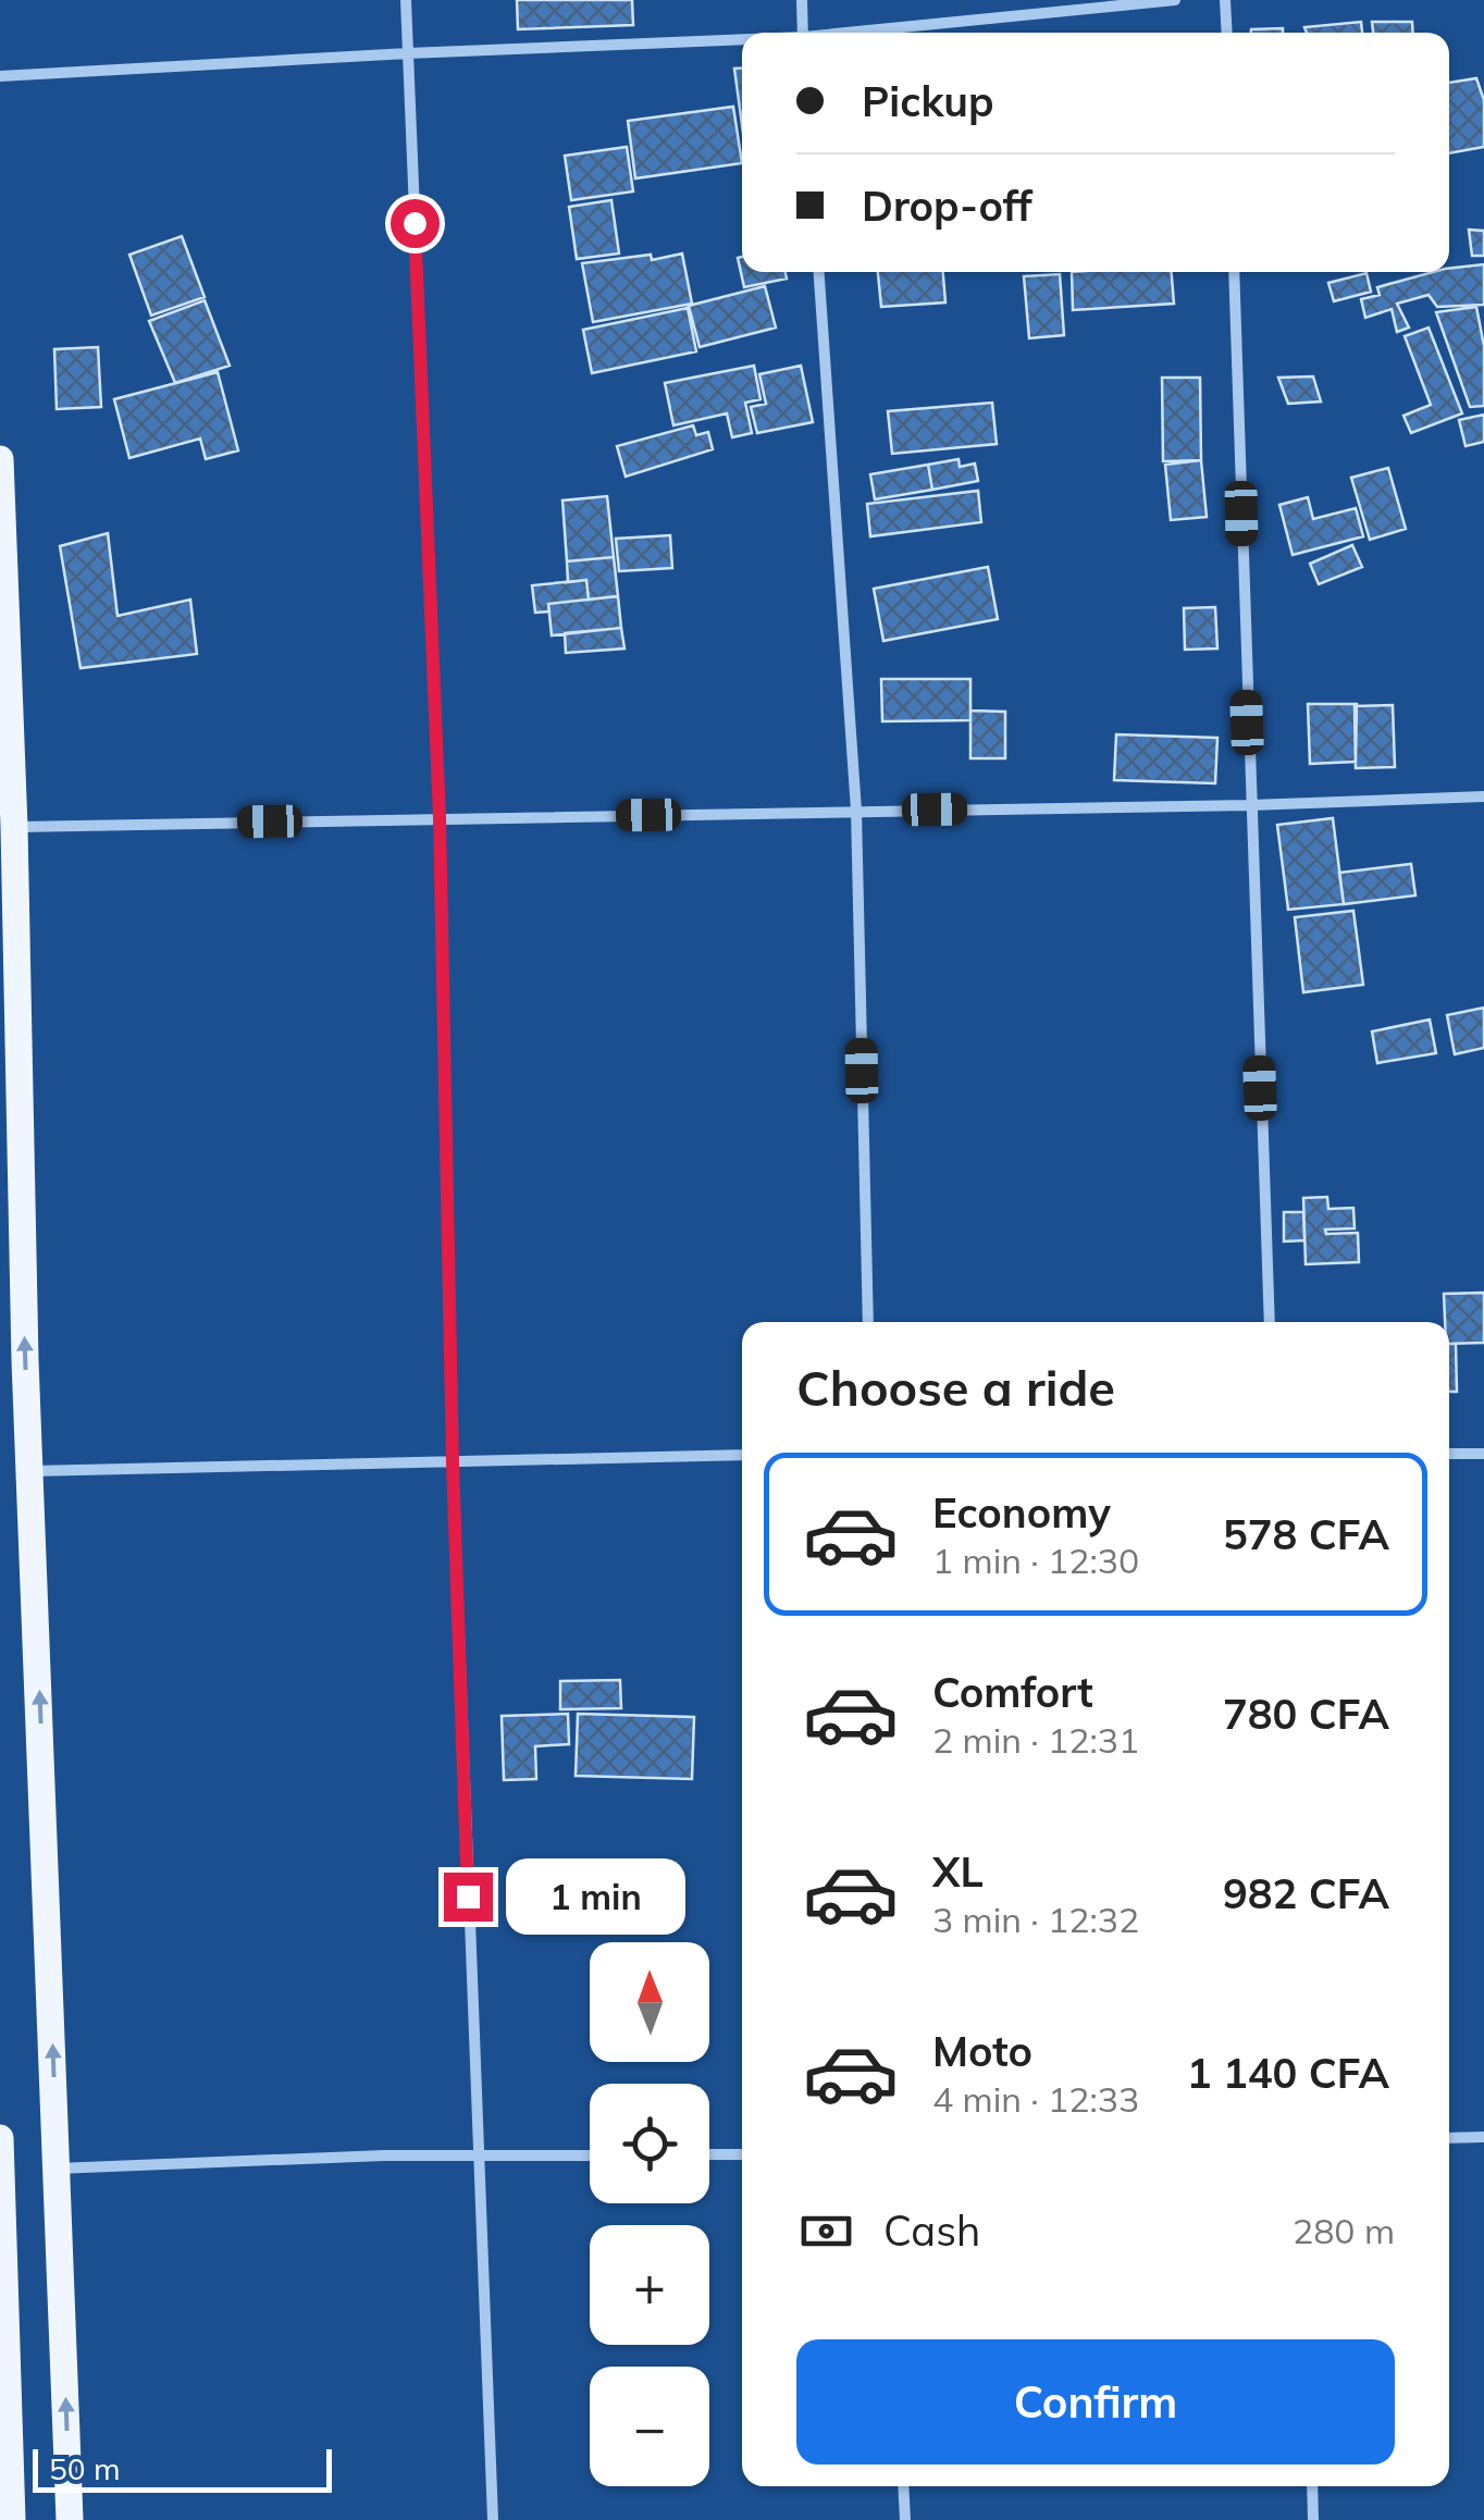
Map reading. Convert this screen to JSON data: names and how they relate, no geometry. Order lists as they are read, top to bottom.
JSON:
{
  "scale_bar": "50 m",
  "north": "top",
  "page": {
    "banner": ["Pickup", "Drop-off"],
    "heading": "Choose a ride",
    "list": [
      {
        "name": "Economy",
        "note": "1 min · 12:30",
        "value": "578 CFA"
      },
      {
        "name": "Comfort",
        "note": "2 min · 12:31",
        "value": "780 CFA"
      },
      {
        "name": "XL",
        "note": "3 min · 12:32",
        "value": "982 CFA"
      },
      {
        "name": "Moto",
        "note": "4 min · 12:33",
        "value": "1 140 CFA"
      }
    ],
    "bubble": "1 min",
    "map_buttons": ["+", "−"],
    "pay": ["Cash", "280 m"],
    "buttons": "Confirm",
    "scale": "50 m"
  }
}
